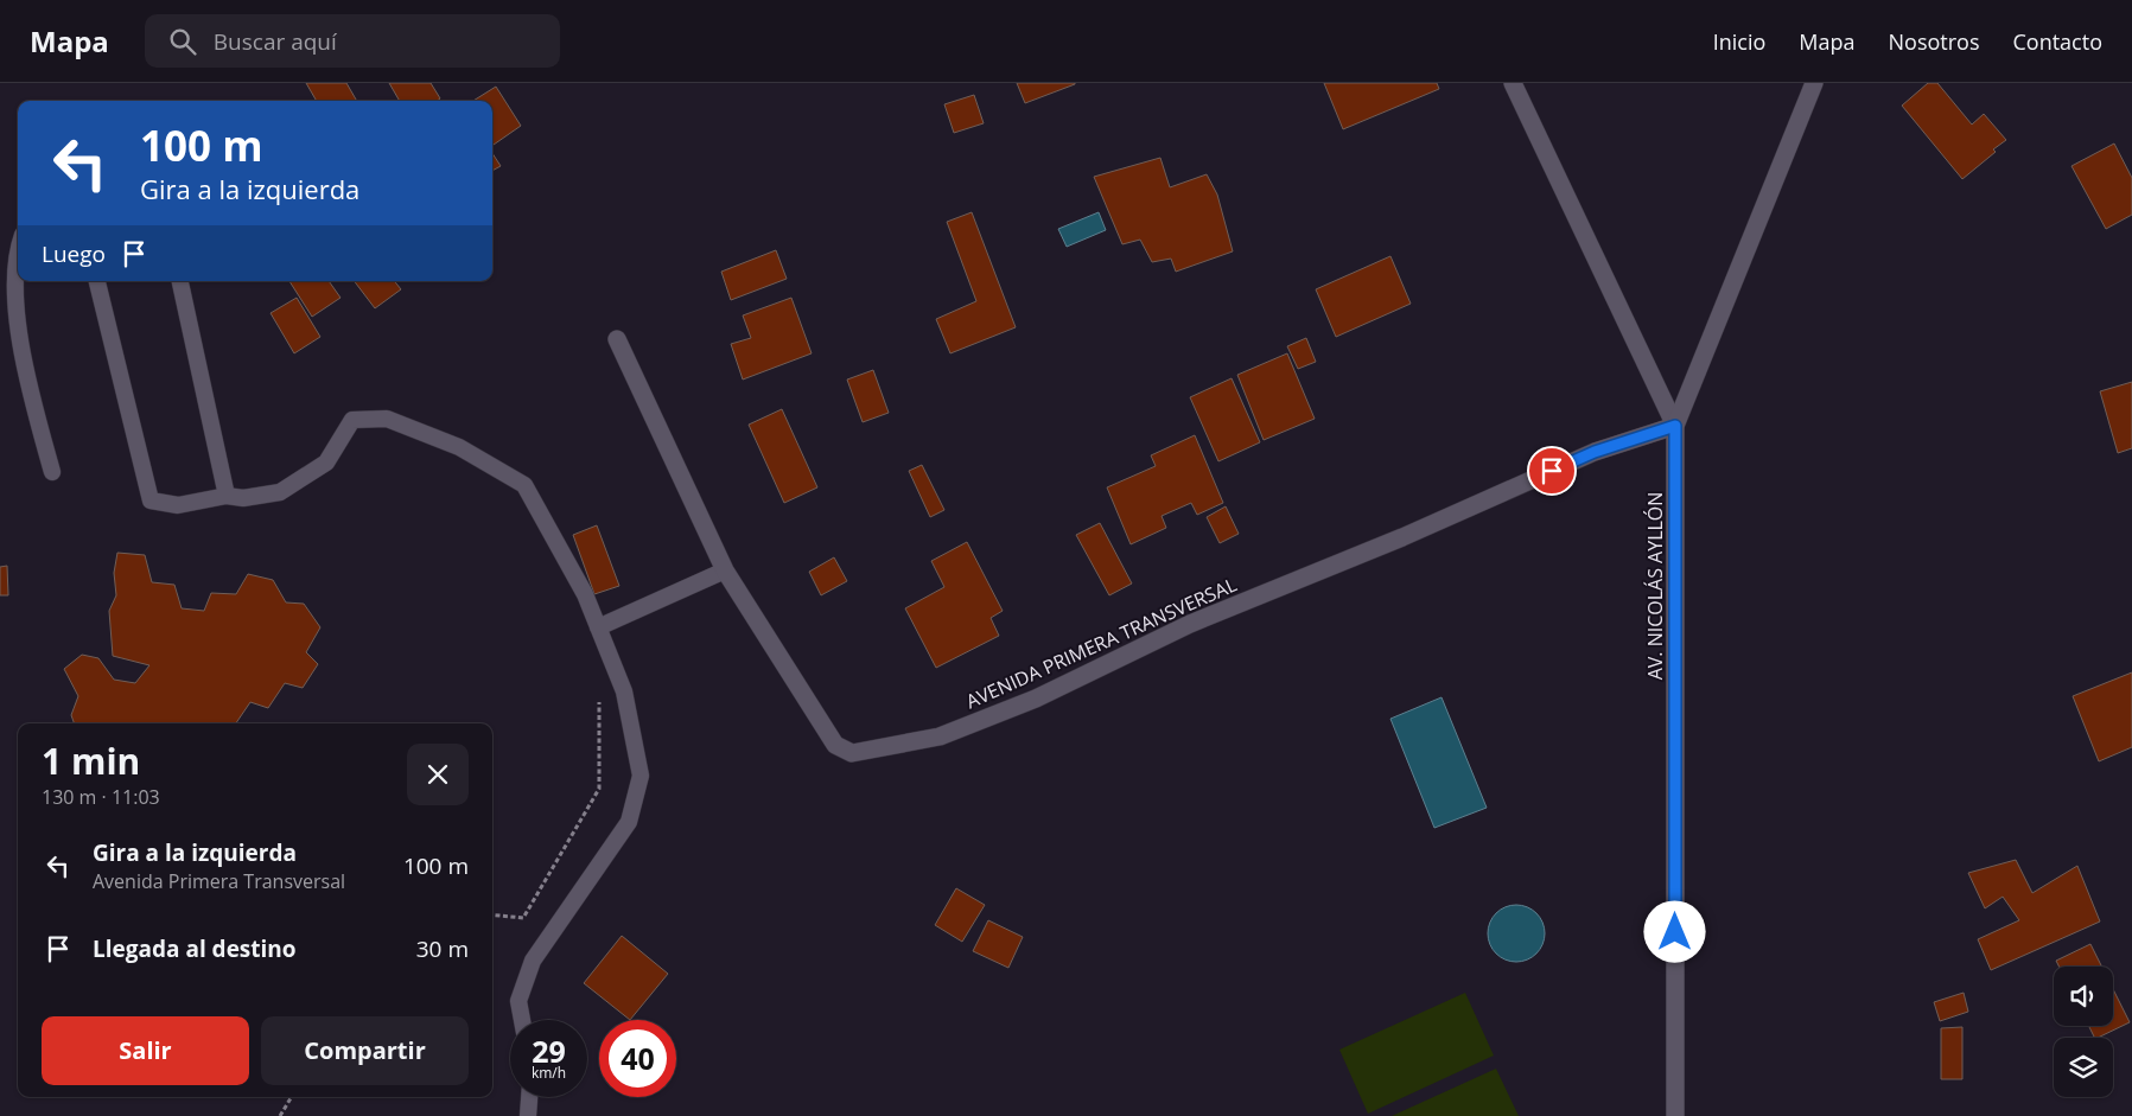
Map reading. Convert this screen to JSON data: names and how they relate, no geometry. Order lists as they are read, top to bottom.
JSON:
{
  "streets": {
    "street": ["AV. NICOLÁS AYLLÓN", "AVENIDA PRIMERA TRANSVERSAL"]
  },
  "crossings": [
    ["AV. NICOLÁS AYLLÓN", "AVENIDA PRIMERA TRANSVERSAL"]
  ],
  "page": {
    "header": "Mapa",
    "search": "Buscar aquí",
    "nav": [
      "Inicio",
      "Mapa",
      "Nosotros",
      "Contacto"
    ],
    "turn": ["100 m", "Gira a la izquierda"],
    "then": "Luego",
    "heading": ["1 min", "130 m · 11:03"],
    "list": [
      {
        "name": "Gira a la izquierda",
        "note": "Avenida Primera Transversal",
        "value": "100 m"
      },
      {
        "name": "Llegada al destino",
        "value": "30 m"
      }
    ],
    "buttons": ["Salir", "Compartir"],
    "speed": "29 km/h",
    "limit": "40"
  }
}
